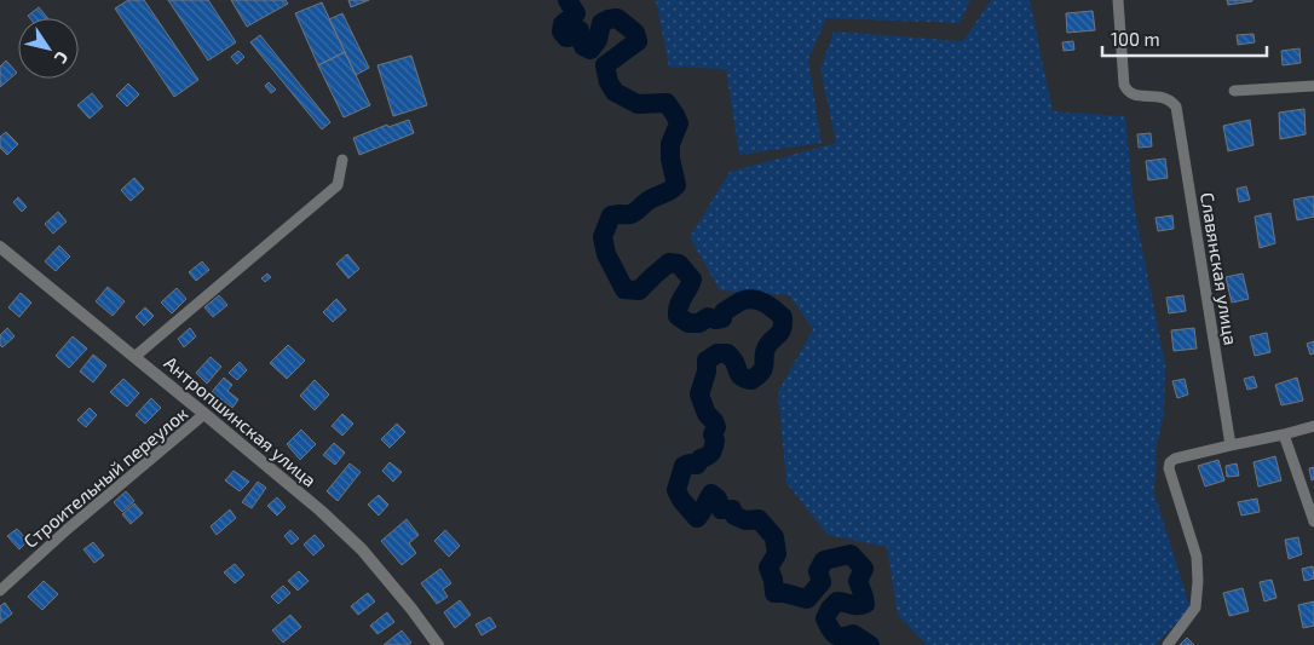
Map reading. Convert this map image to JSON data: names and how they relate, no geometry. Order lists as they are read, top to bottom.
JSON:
{
  "streets": {
    "street": ["Славянская улица", "Антропшинская улица", "Строительный переулок"]
  },
  "crossings": [
    ["Антропшинская улица", "Строительный переулок"]
  ],
  "scale_bar": "100 m",
  "north": "bottom right"
}
